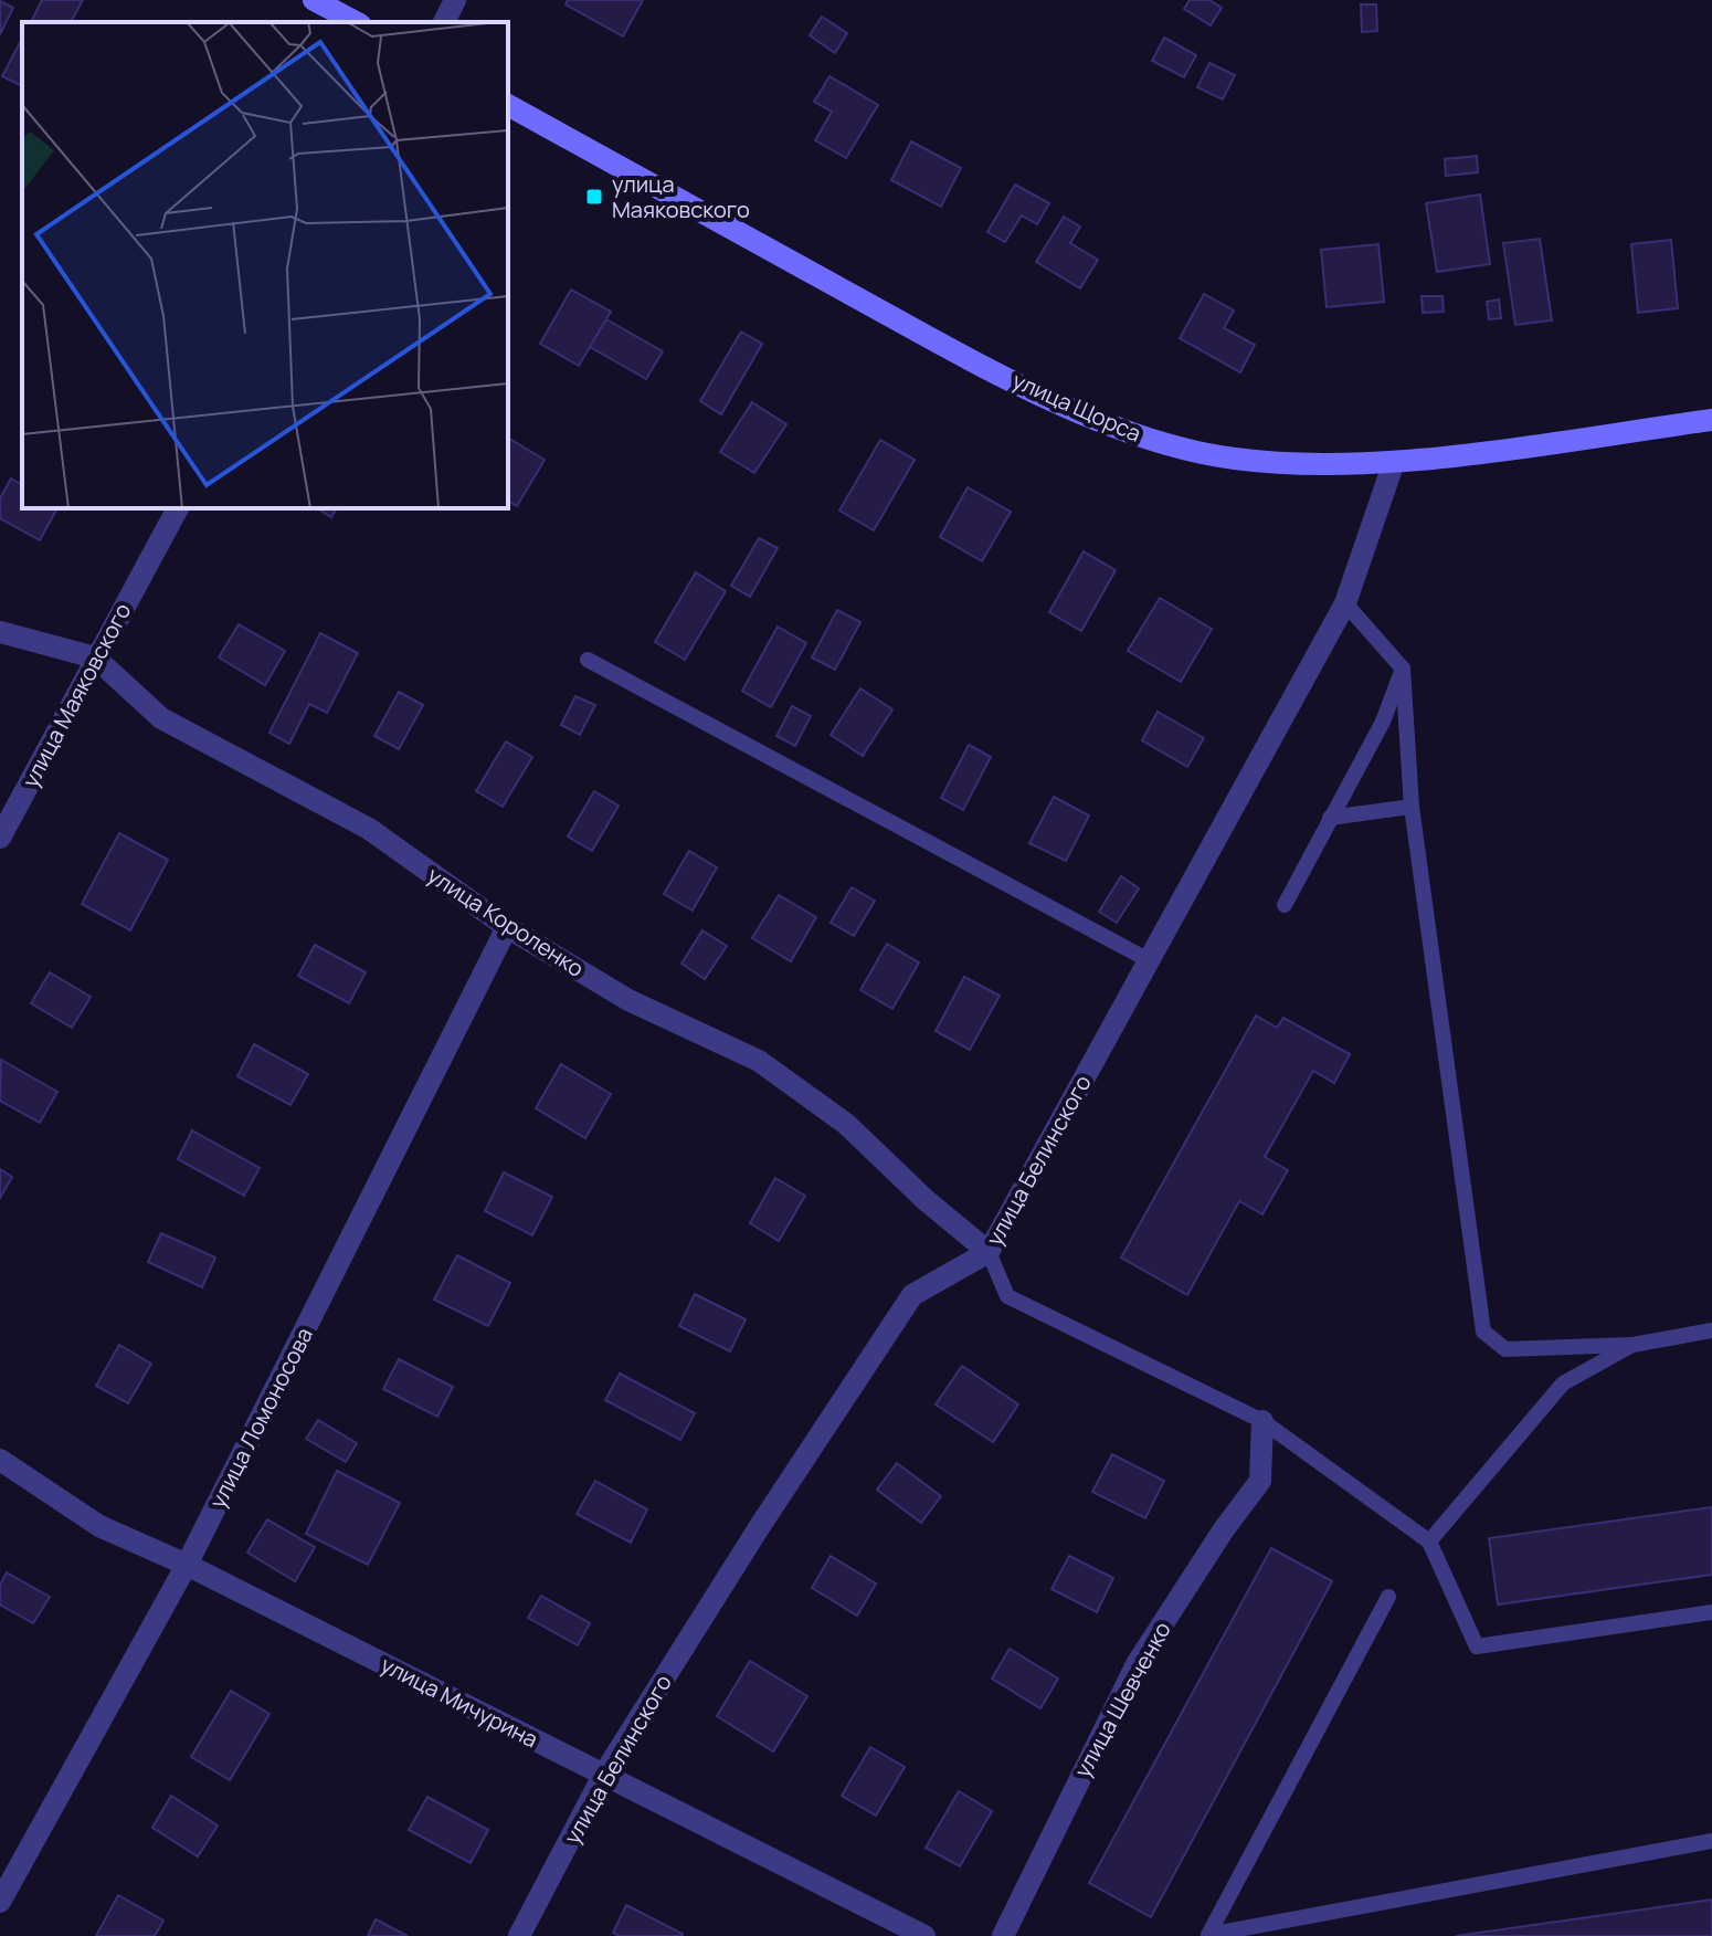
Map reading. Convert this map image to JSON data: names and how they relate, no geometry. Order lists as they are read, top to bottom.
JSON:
{
  "streets": {
    "main road": ["улица Щорса"],
    "street": [
      "улица Маяковского",
      "улица Короленко",
      "улица Белинского",
      "улица Ломоносова",
      "улица Шевченко",
      "улица Мичурина"
    ]
  },
  "crossings": [
    ["улица Щорса", "улица Белинского"],
    ["улица Маяковского", "улица Короленко"],
    ["улица Короленко", "улица Белинского"],
    ["улица Короленко", "улица Ломоносова"],
    ["улица Белинского", "улица Мичурина"],
    ["улица Ломоносова", "улица Мичурина"]
  ],
  "places": {
    "transit": ["улица Маяковского"]
  }
}
